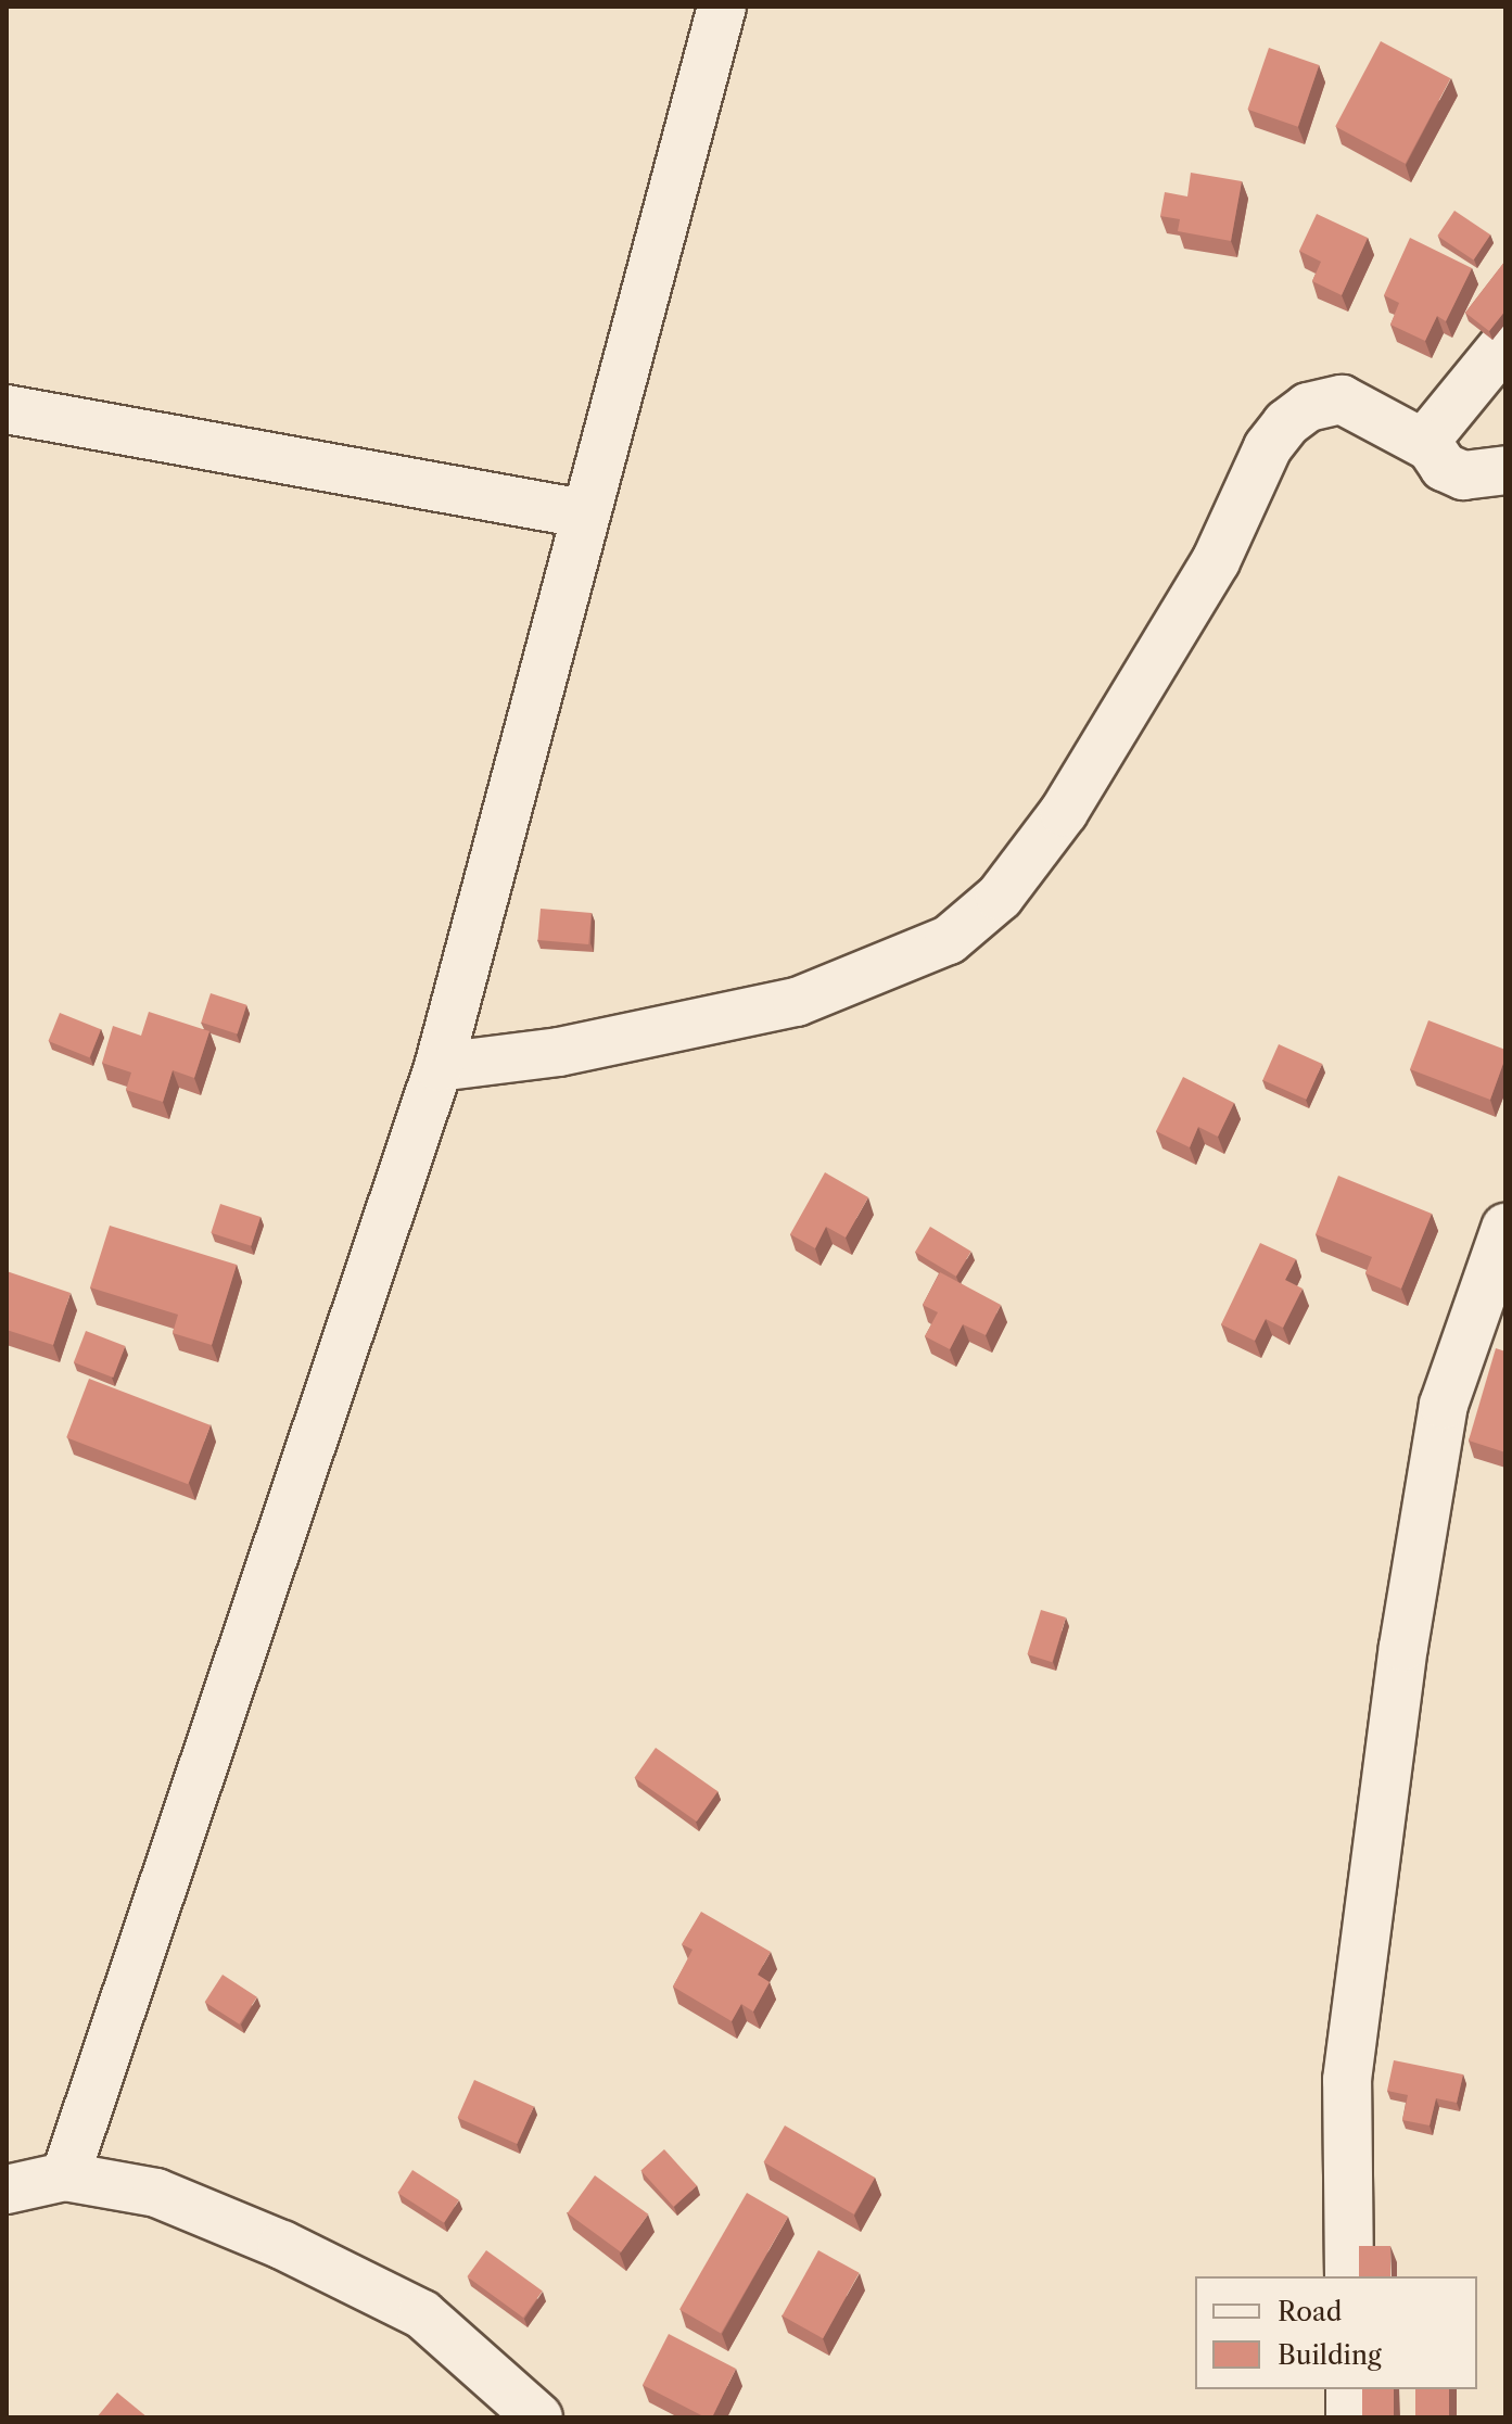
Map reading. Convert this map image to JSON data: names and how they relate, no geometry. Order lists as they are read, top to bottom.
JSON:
{
  "legend": ["Road", "Building"]
}
